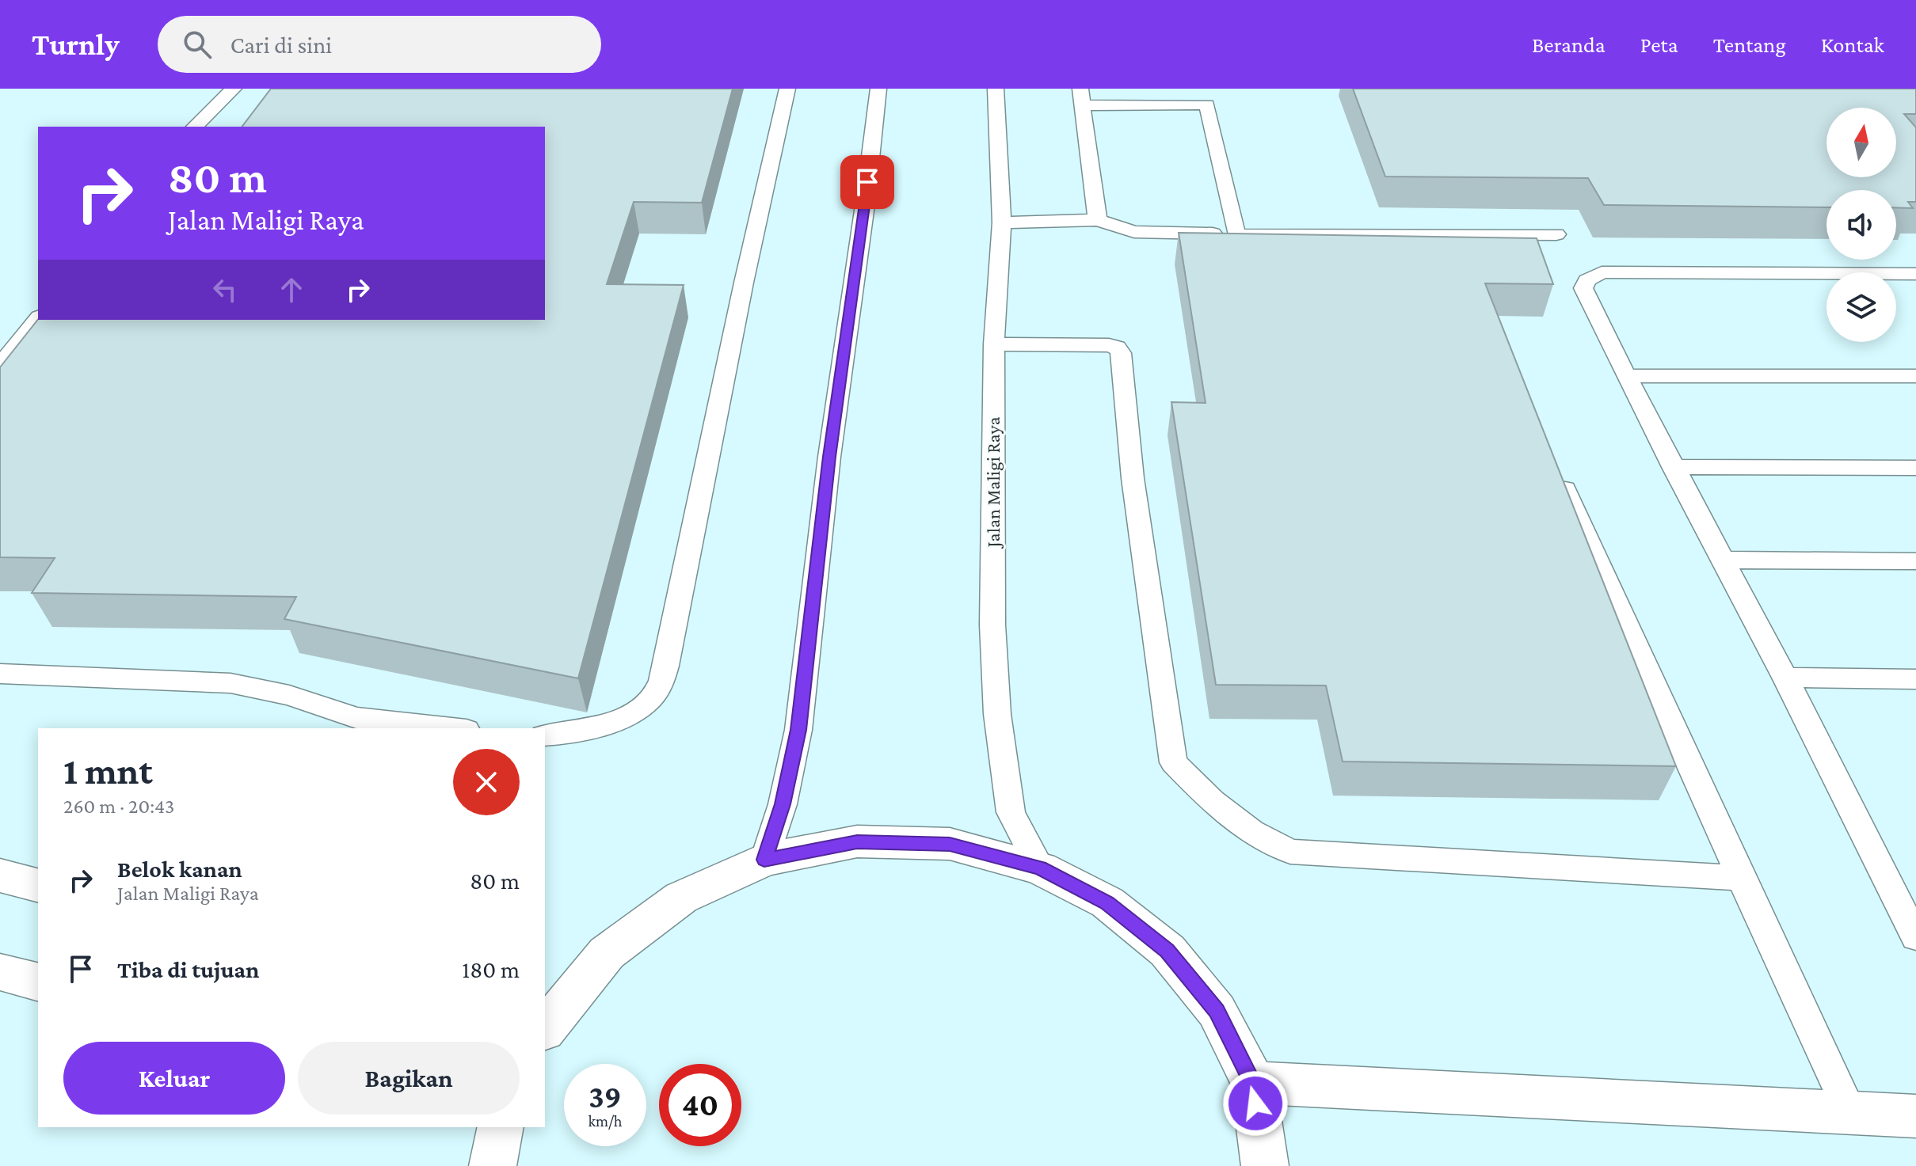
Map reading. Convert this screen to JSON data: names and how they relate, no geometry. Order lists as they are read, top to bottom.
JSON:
{
  "streets": {
    "lane": ["Jalan Maligi Raya"]
  },
  "north": "top",
  "page": {
    "header": "Turnly",
    "search": "Cari di sini",
    "nav": [
      "Beranda",
      "Peta",
      "Tentang",
      "Kontak"
    ],
    "turn": ["80 m", "Jalan Maligi Raya"],
    "heading": ["1 mnt", "260 m · 20:43"],
    "list": [
      {
        "name": "Belok kanan",
        "note": "Jalan Maligi Raya",
        "value": "80 m"
      },
      {
        "name": "Tiba di tujuan",
        "value": "180 m"
      }
    ],
    "buttons": ["Keluar", "Bagikan"],
    "speed": "39 km/h",
    "limit": "40"
  }
}
